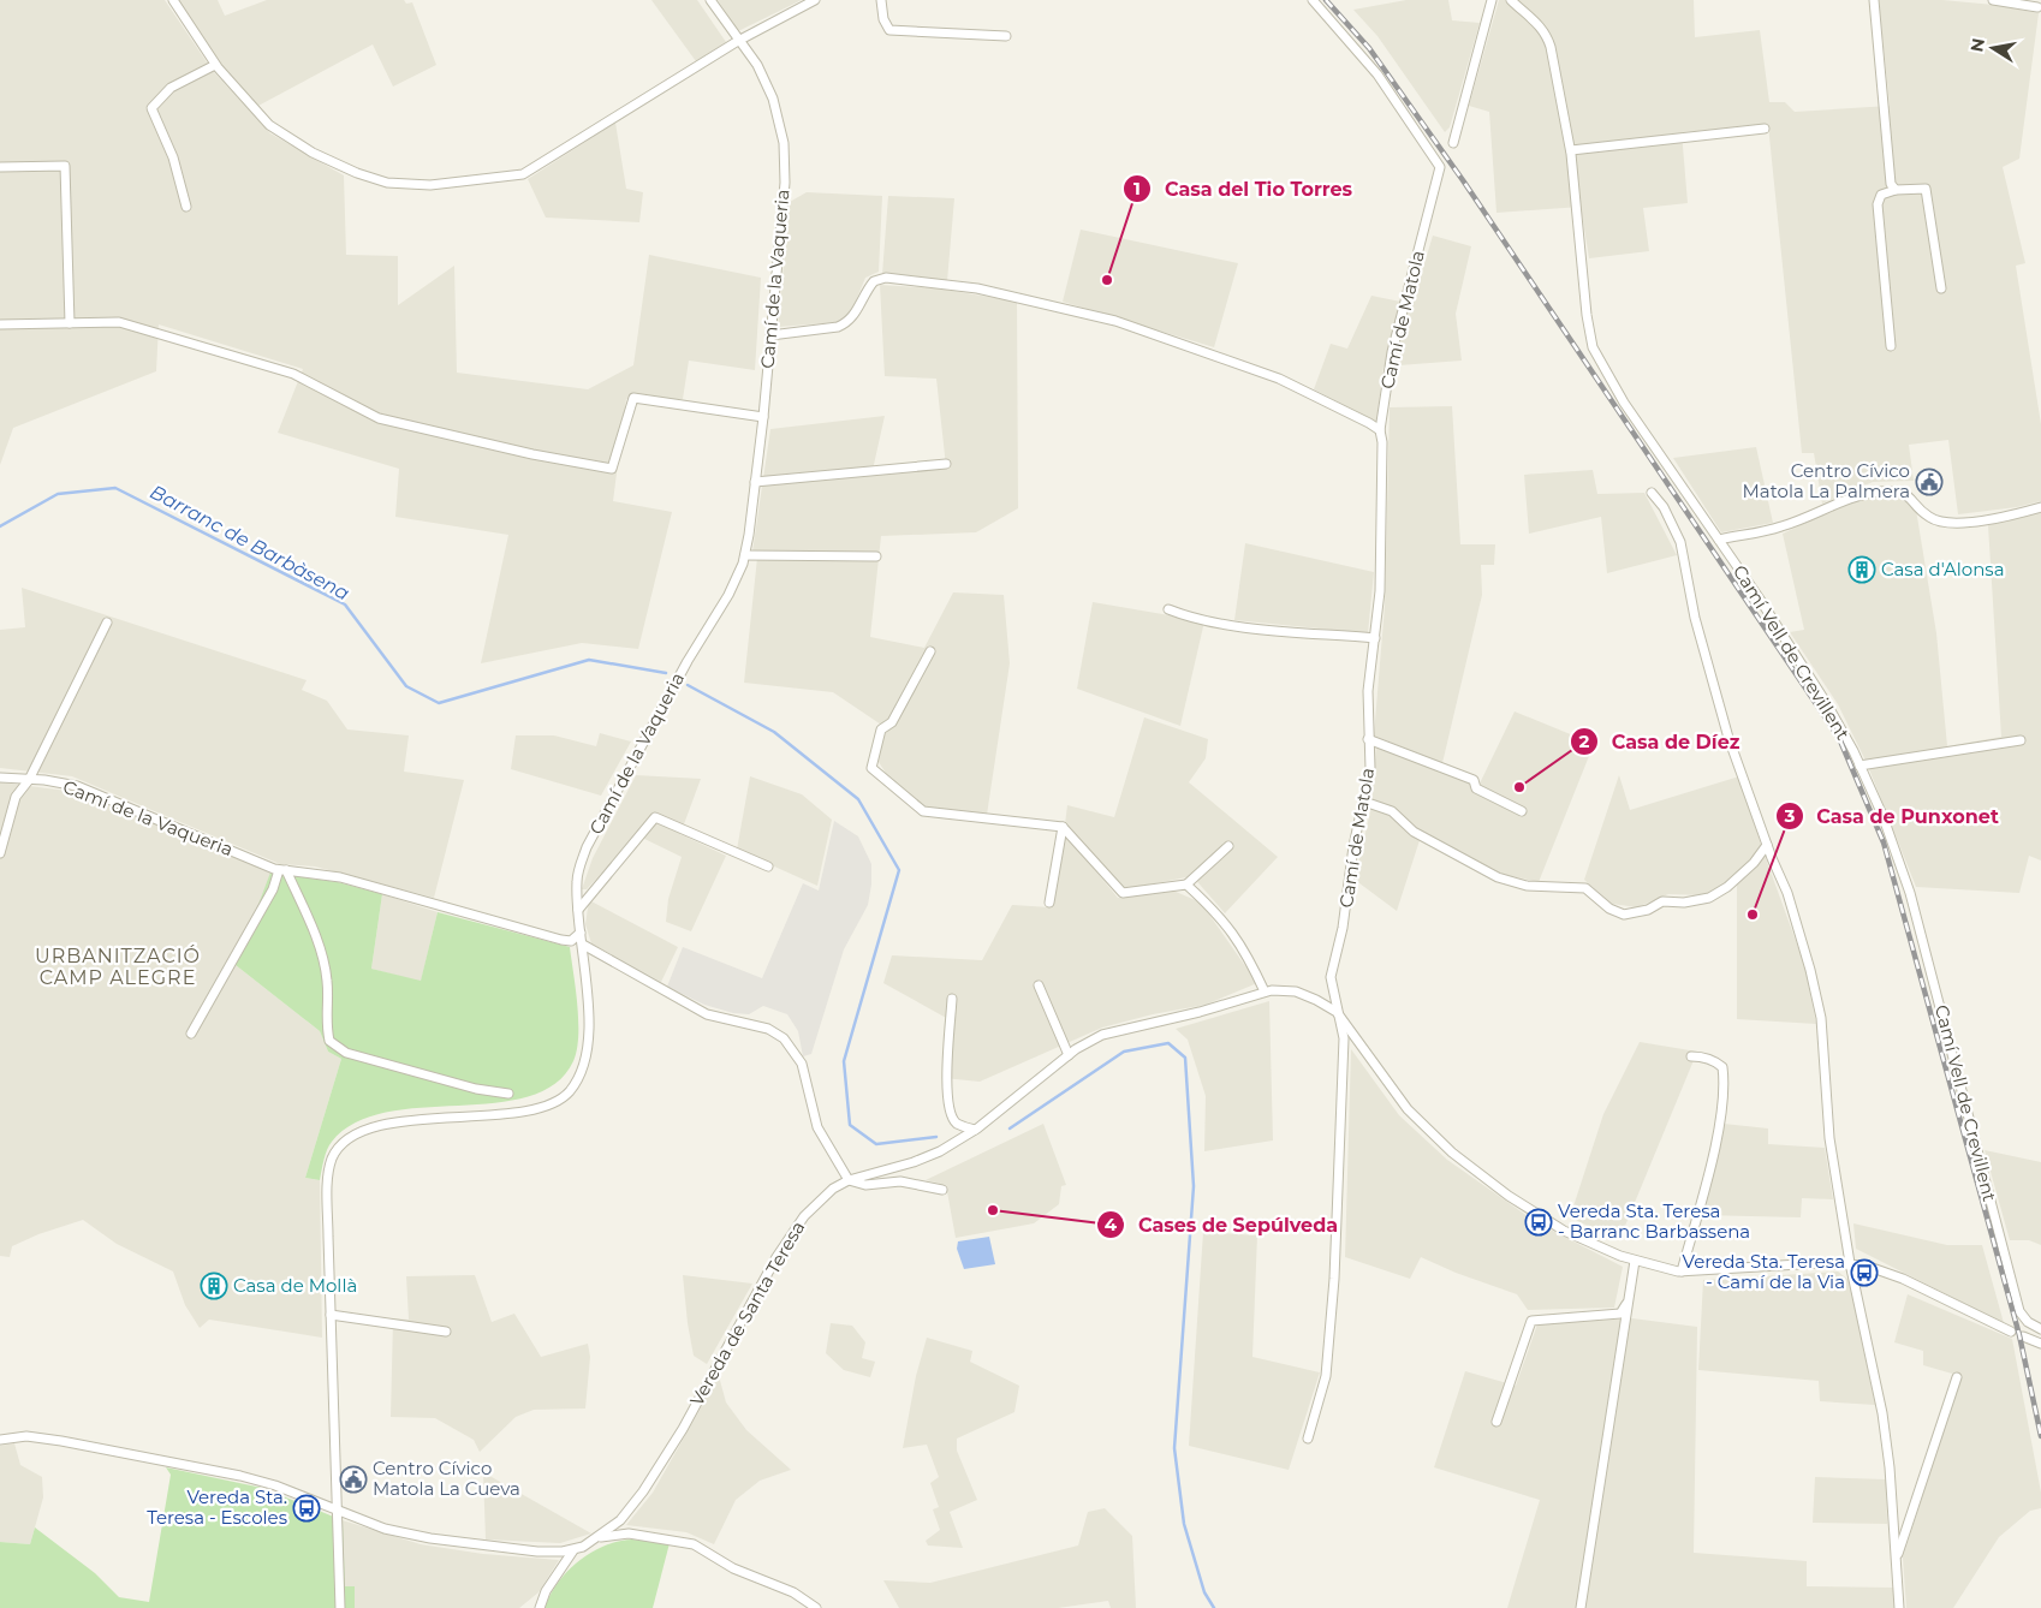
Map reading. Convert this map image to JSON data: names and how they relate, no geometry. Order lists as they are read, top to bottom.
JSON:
{
  "streets": {
    "street": [
      "Camí de la Vaqueria",
      "Camí de Matola",
      "Camí Vell de Crevillent",
      "Vereda de Santa Teresa"
    ]
  },
  "crossings": [
    ["Camí de Matola", "Vereda de Santa Teresa"]
  ],
  "districts": ["URBANITZACIÓ CAMP ALEGRE"],
  "water": ["Barranc de Barbàsena"],
  "places": {
    "other": [
      "Casa del Tio Torres",
      "Casa de Díez",
      "Casa de Punxonet",
      "Cases de Sepúlveda"
    ],
    "public building": ["Centro Cívico Matola La Palmera", "Centro Cívico Matola La Cueva"],
    "building": ["Casa d'Alonsa", "Casa de Mollà"],
    "bus stop": ["Vereda Sta. Teresa - Barranc Barbassena", "Vereda Sta. Teresa - Camí de la Via", "Vereda Sta. Teresa - Escoles"]
  },
  "north": "left"
}
